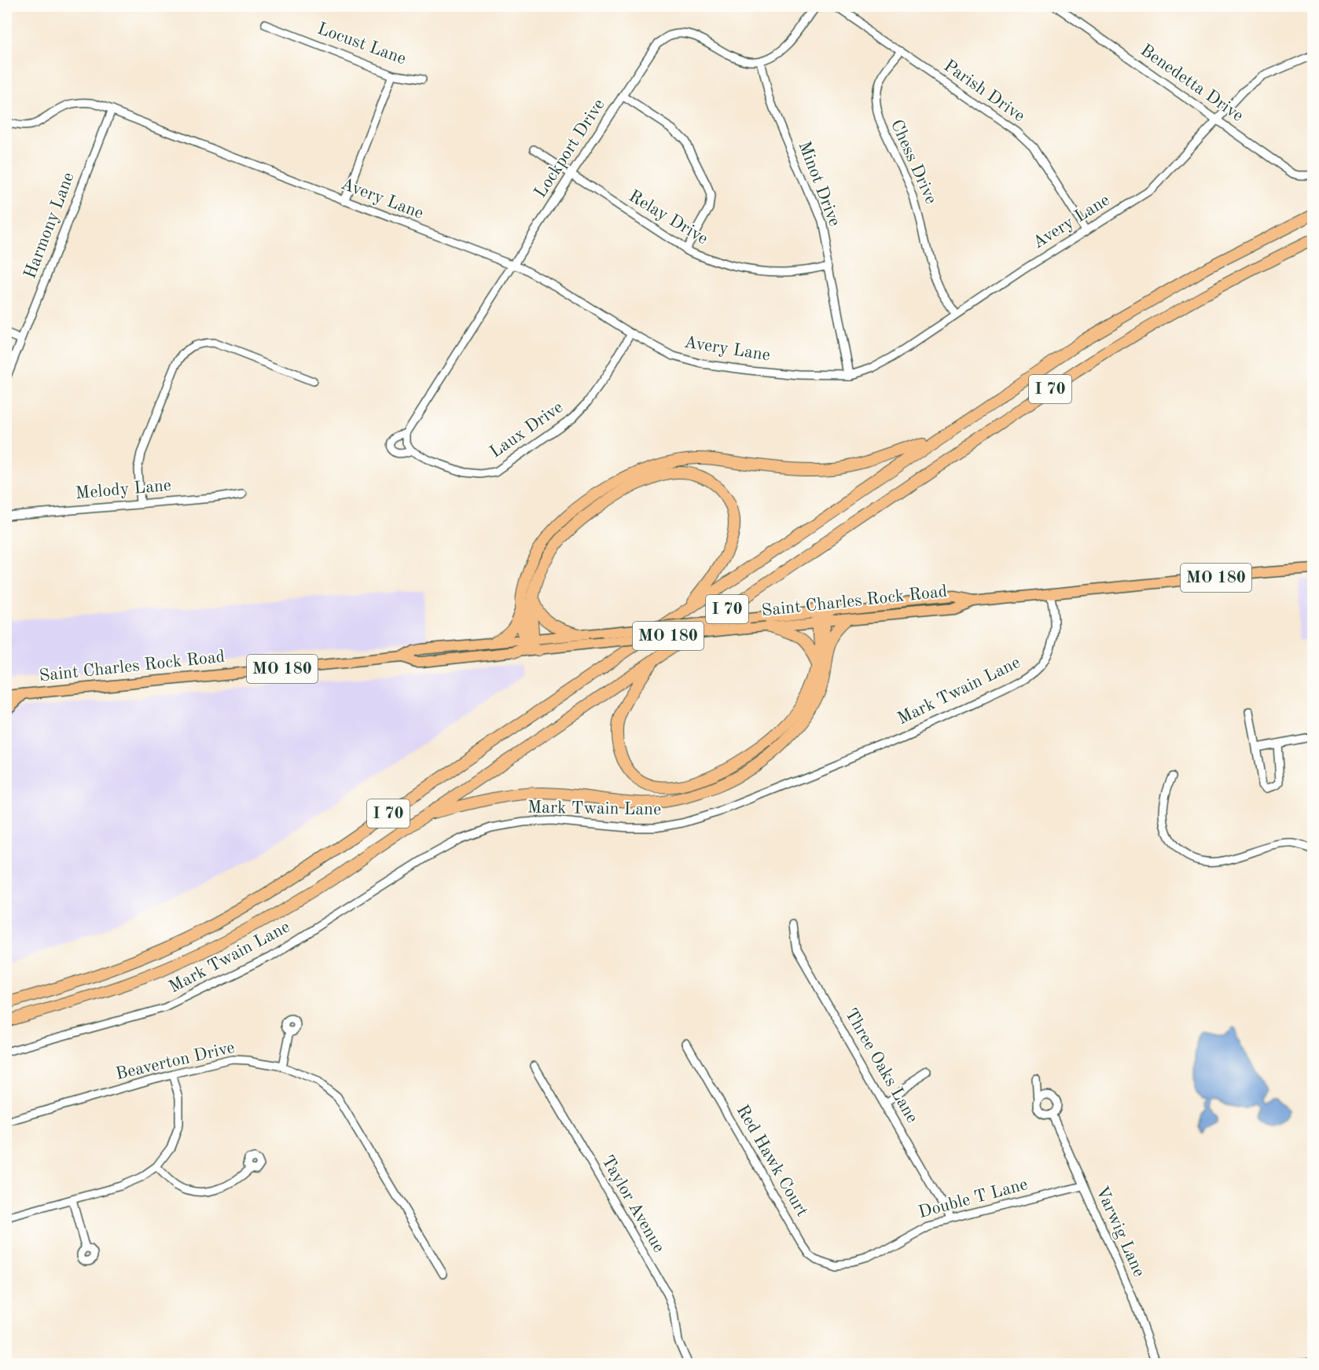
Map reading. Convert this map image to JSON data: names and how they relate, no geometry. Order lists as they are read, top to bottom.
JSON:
{
  "streets": {
    "highway": ["I 70"],
    "main road": ["MO 180", "Saint Charles Rock Road"],
    "street": [
      "Locust Lane",
      "Benedetta Drive",
      "Parish Drive",
      "Lockport Drive",
      "Chess Drive",
      "Minot Drive",
      "Avery Lane",
      "Relay Drive",
      "Harmony Lane",
      "Laux Drive",
      "Melody Lane",
      "Mark Twain Lane",
      "Beaverton Drive",
      "Three Oaks Lane",
      "Red Hawk Court",
      "Double T Lane",
      "Taylor Avenue",
      "Varwig Lane"
    ]
  },
  "crossings": [
    ["Benedetta Drive", "Avery Lane"],
    ["Parish Drive", "Chess Drive"],
    ["Parish Drive", "Avery Lane"],
    ["Lockport Drive", "Minot Drive"],
    ["Lockport Drive", "Avery Lane"],
    ["Lockport Drive", "Relay Drive"],
    ["Lockport Drive", "Laux Drive"],
    ["Chess Drive", "Avery Lane"],
    ["Minot Drive", "Avery Lane"],
    ["Minot Drive", "Relay Drive"],
    ["Avery Lane", "Harmony Lane"],
    ["Avery Lane", "Laux Drive"],
    ["Saint Charles Rock Road", "Mark Twain Lane"],
    ["Three Oaks Lane", "Double T Lane"],
    ["Red Hawk Court", "Double T Lane"],
    ["Double T Lane", "Varwig Lane"]
  ]
}
